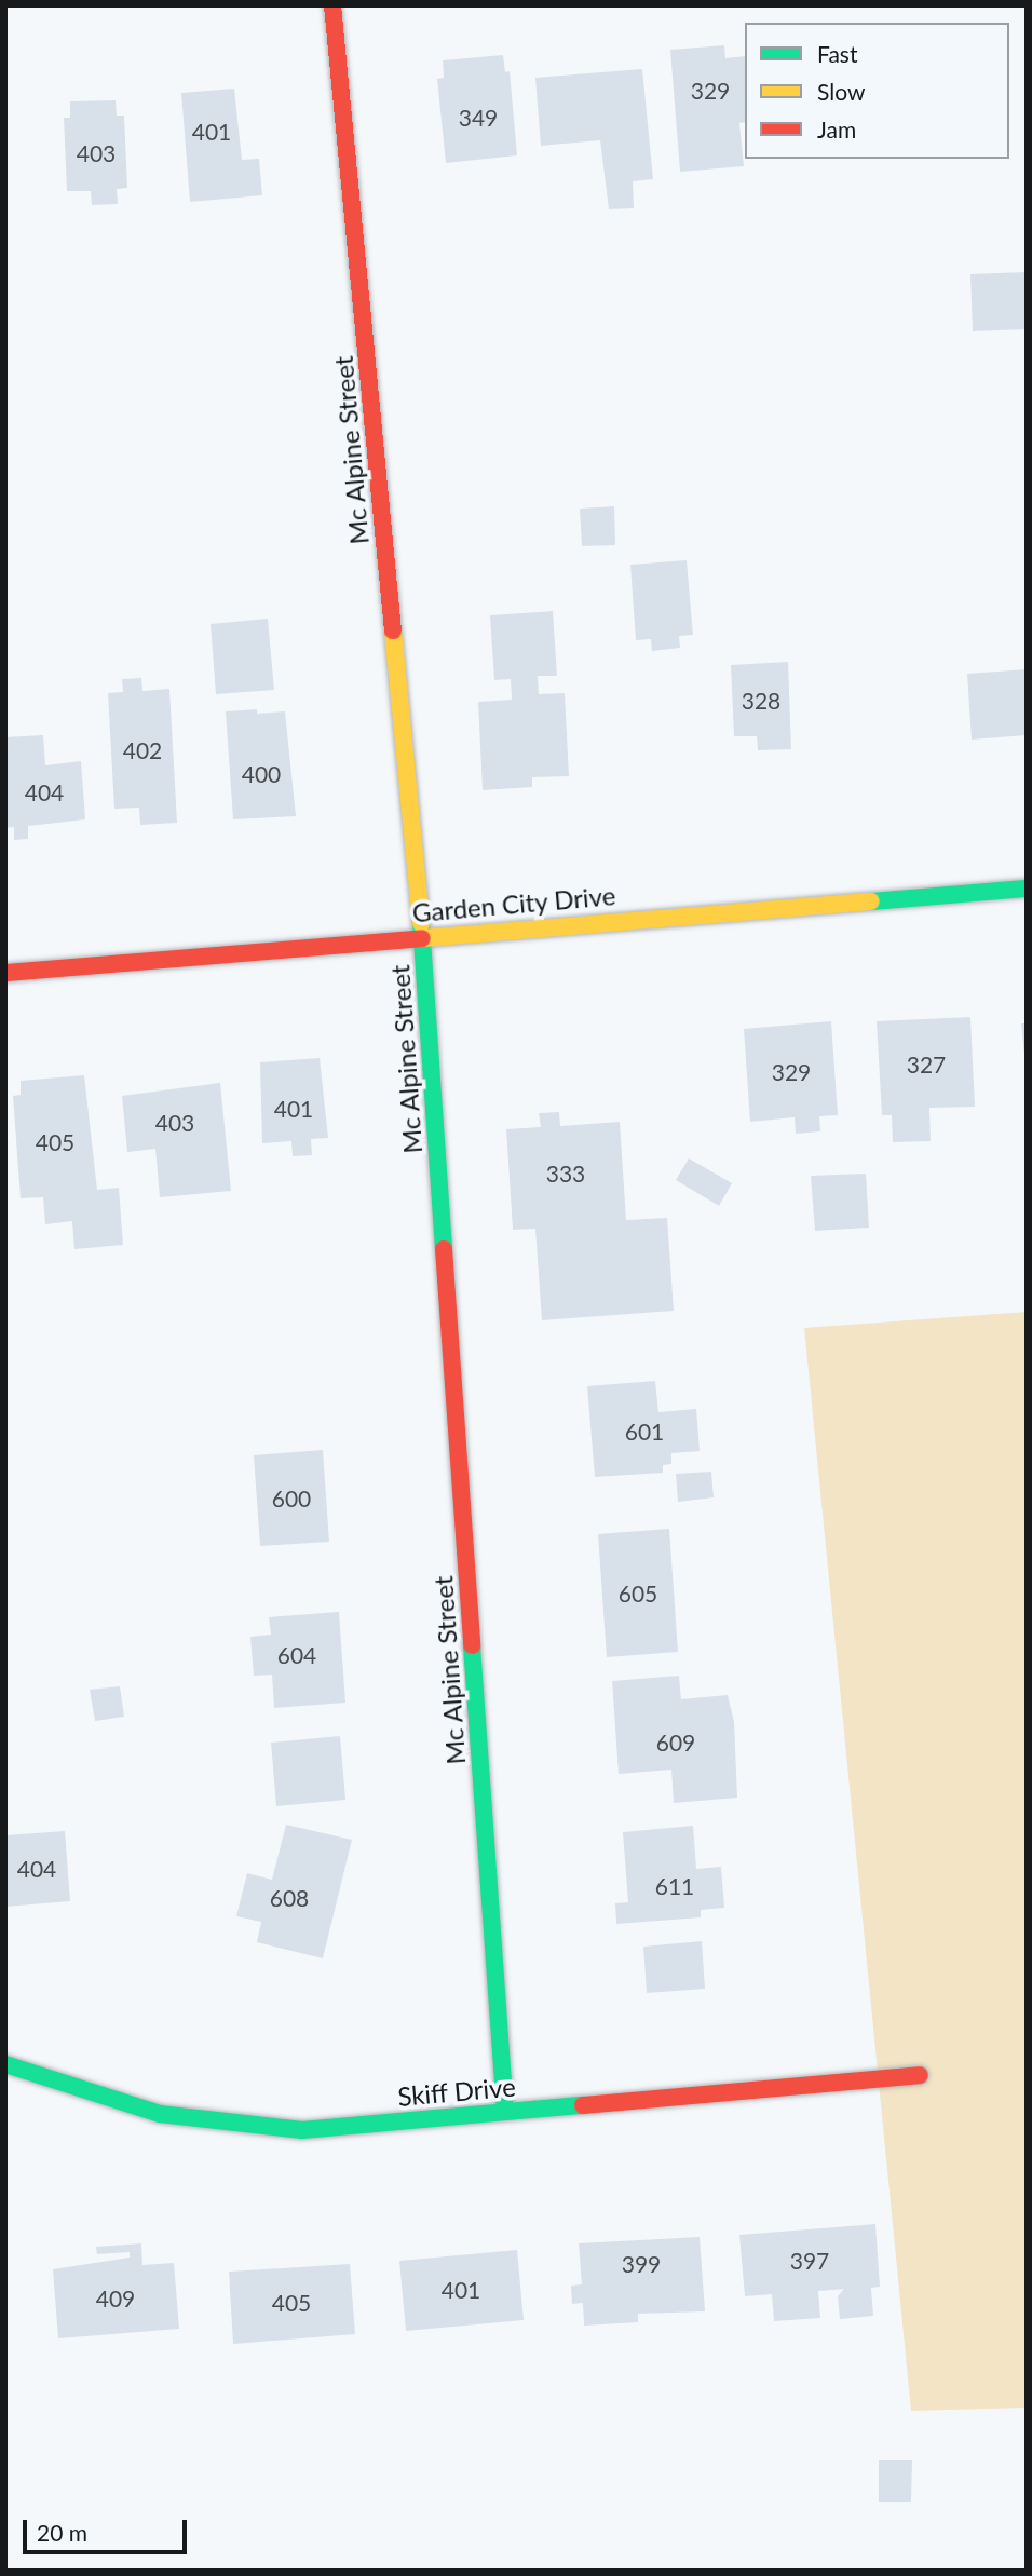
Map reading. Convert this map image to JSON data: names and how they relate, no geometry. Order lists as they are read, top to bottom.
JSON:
{
  "streets": {
    "street": ["Mc Alpine Street", "Garden City Drive", "Skiff Drive"]
  },
  "crossings": [
    ["Mc Alpine Street", "Garden City Drive"],
    ["Mc Alpine Street", "Skiff Drive"]
  ],
  "house_numbers": [
    "329",
    "349",
    "401",
    "403",
    "328",
    "402",
    "400",
    "404",
    "327",
    "329",
    "401",
    "403",
    "405",
    "333",
    "601",
    "600",
    "605",
    "604",
    "609",
    "404",
    "611",
    "608",
    "397",
    "399",
    "401",
    "409",
    "405"
  ],
  "legend": ["Fast", "Slow", "Jam"],
  "scale_bar": "20 m"
}
